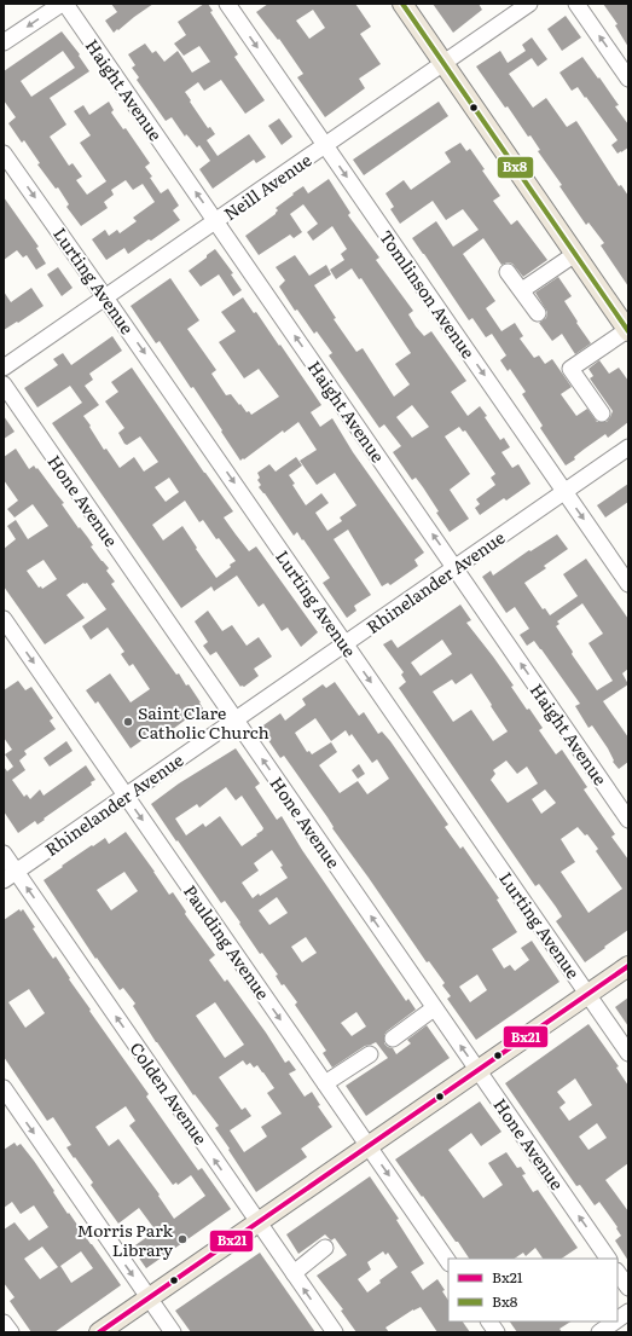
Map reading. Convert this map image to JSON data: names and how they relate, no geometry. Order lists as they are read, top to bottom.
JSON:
{
  "streets": {
    "street": [
      "Haight Avenue",
      "Neill Avenue",
      "Lurting Avenue",
      "Tomlinson Avenue",
      "Hone Avenue",
      "Rhinelander Avenue",
      "Paulding Avenue",
      "Colden Avenue"
    ]
  },
  "crossings": [
    ["Haight Avenue", "Neill Avenue"],
    ["Haight Avenue", "Rhinelander Avenue"],
    ["Neill Avenue", "Lurting Avenue"],
    ["Neill Avenue", "Tomlinson Avenue"],
    ["Lurting Avenue", "Rhinelander Avenue"],
    ["Tomlinson Avenue", "Rhinelander Avenue"],
    ["Hone Avenue", "Rhinelander Avenue"],
    ["Rhinelander Avenue", "Paulding Avenue"],
    ["Rhinelander Avenue", "Colden Avenue"]
  ],
  "one_way": [
    "Haight Avenue",
    "Lurting Avenue",
    "Tomlinson Avenue",
    "Hone Avenue",
    "Paulding Avenue"
  ],
  "places": ["Saint Clare Catholic Church", "Morris Park Library"],
  "lines": ["transit line Bx8", "transit line Bx21"],
  "legend": ["Bx21", "Bx8"]
}
